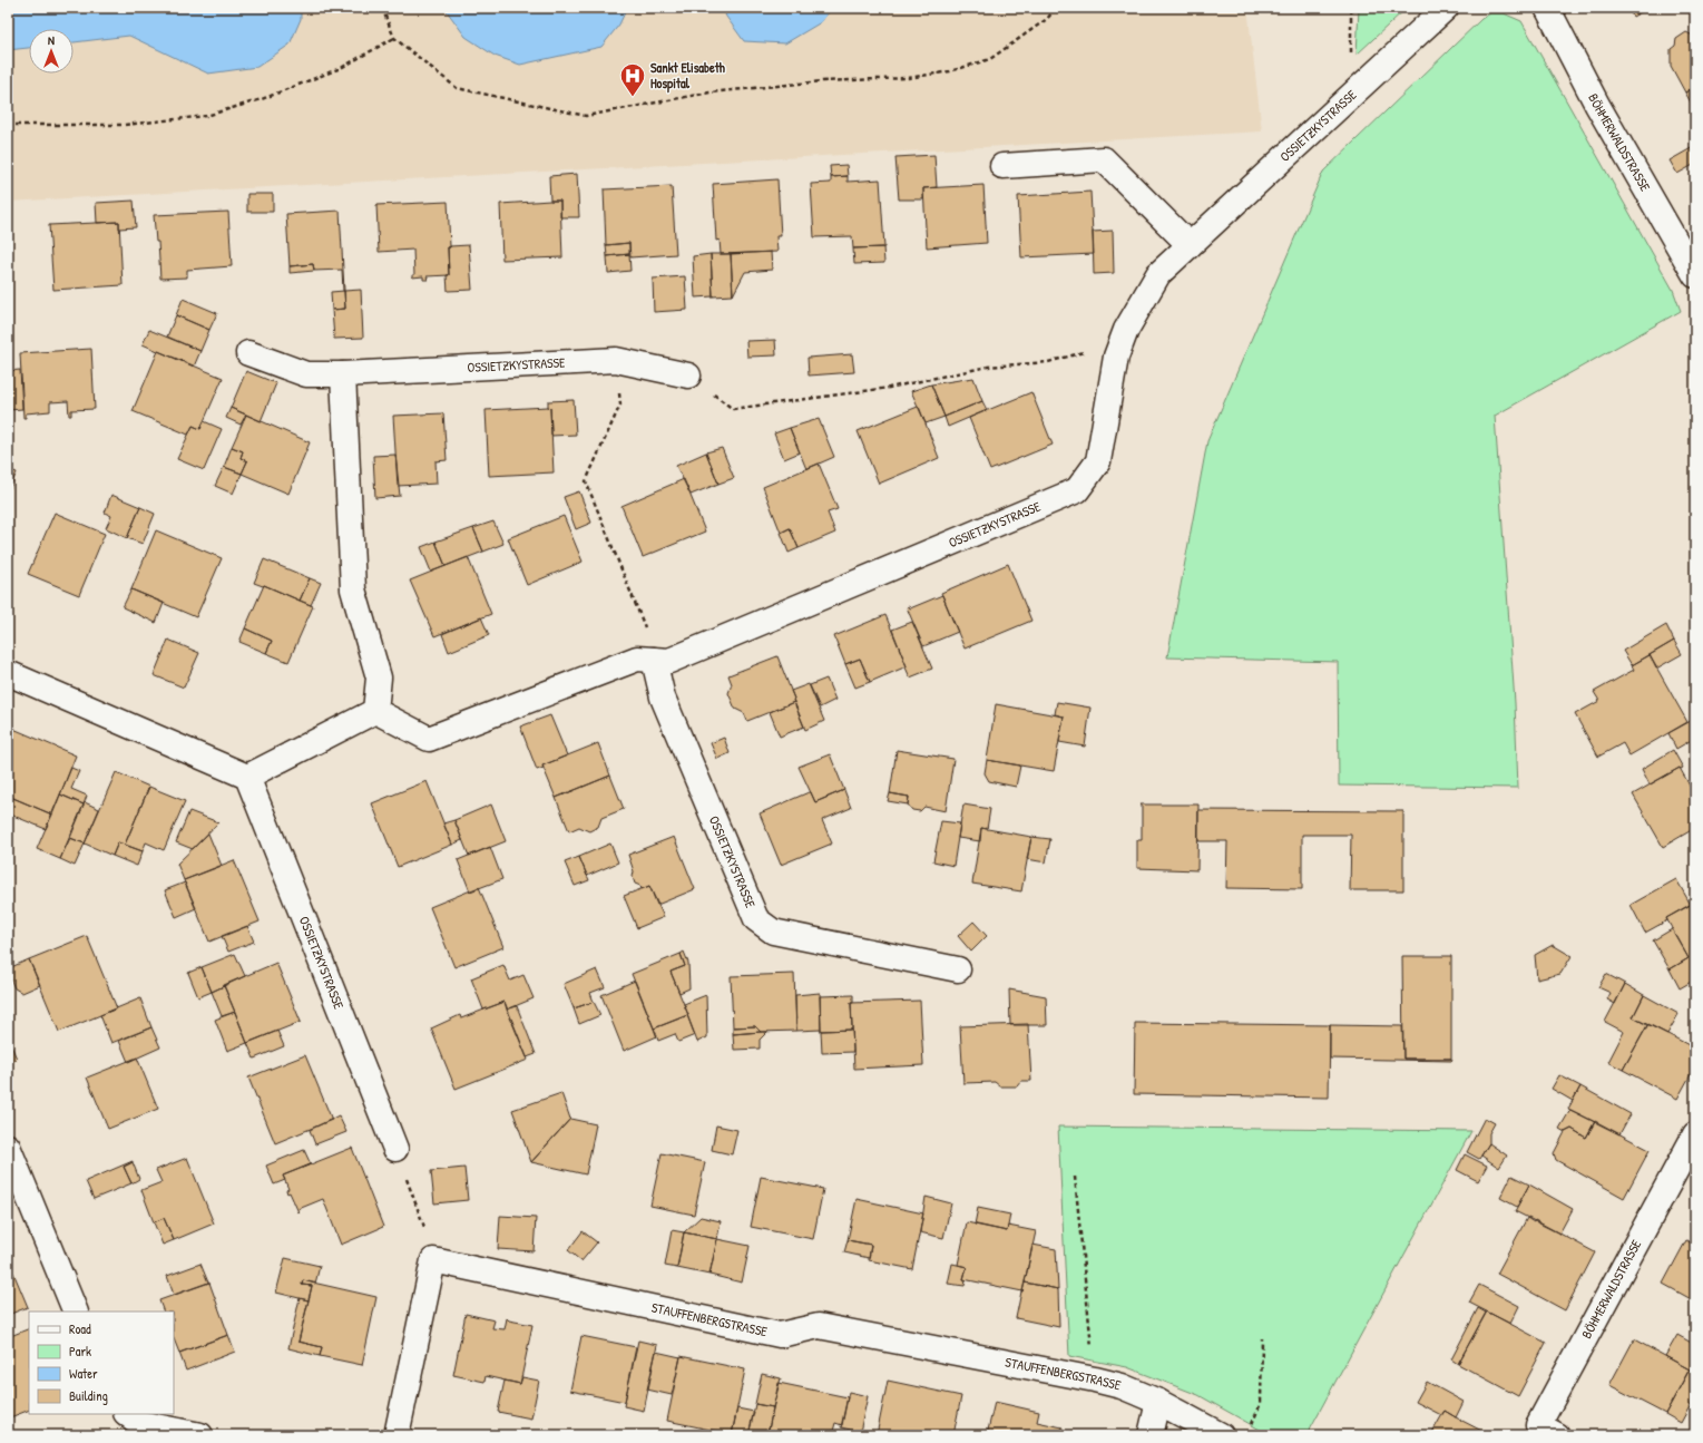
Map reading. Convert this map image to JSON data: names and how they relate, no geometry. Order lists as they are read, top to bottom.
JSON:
{
  "streets": {
    "street": ["OSSIETZKYSTRASSE", "BÖHMERWALDSTRASSE", "STAUFFENBERGSTRASSE"]
  },
  "places": {
    "hospital": ["Sankt Elisabeth Hospital"]
  },
  "legend": [
    "Road",
    "Park",
    "Water",
    "Building"
  ],
  "north": "top"
}
